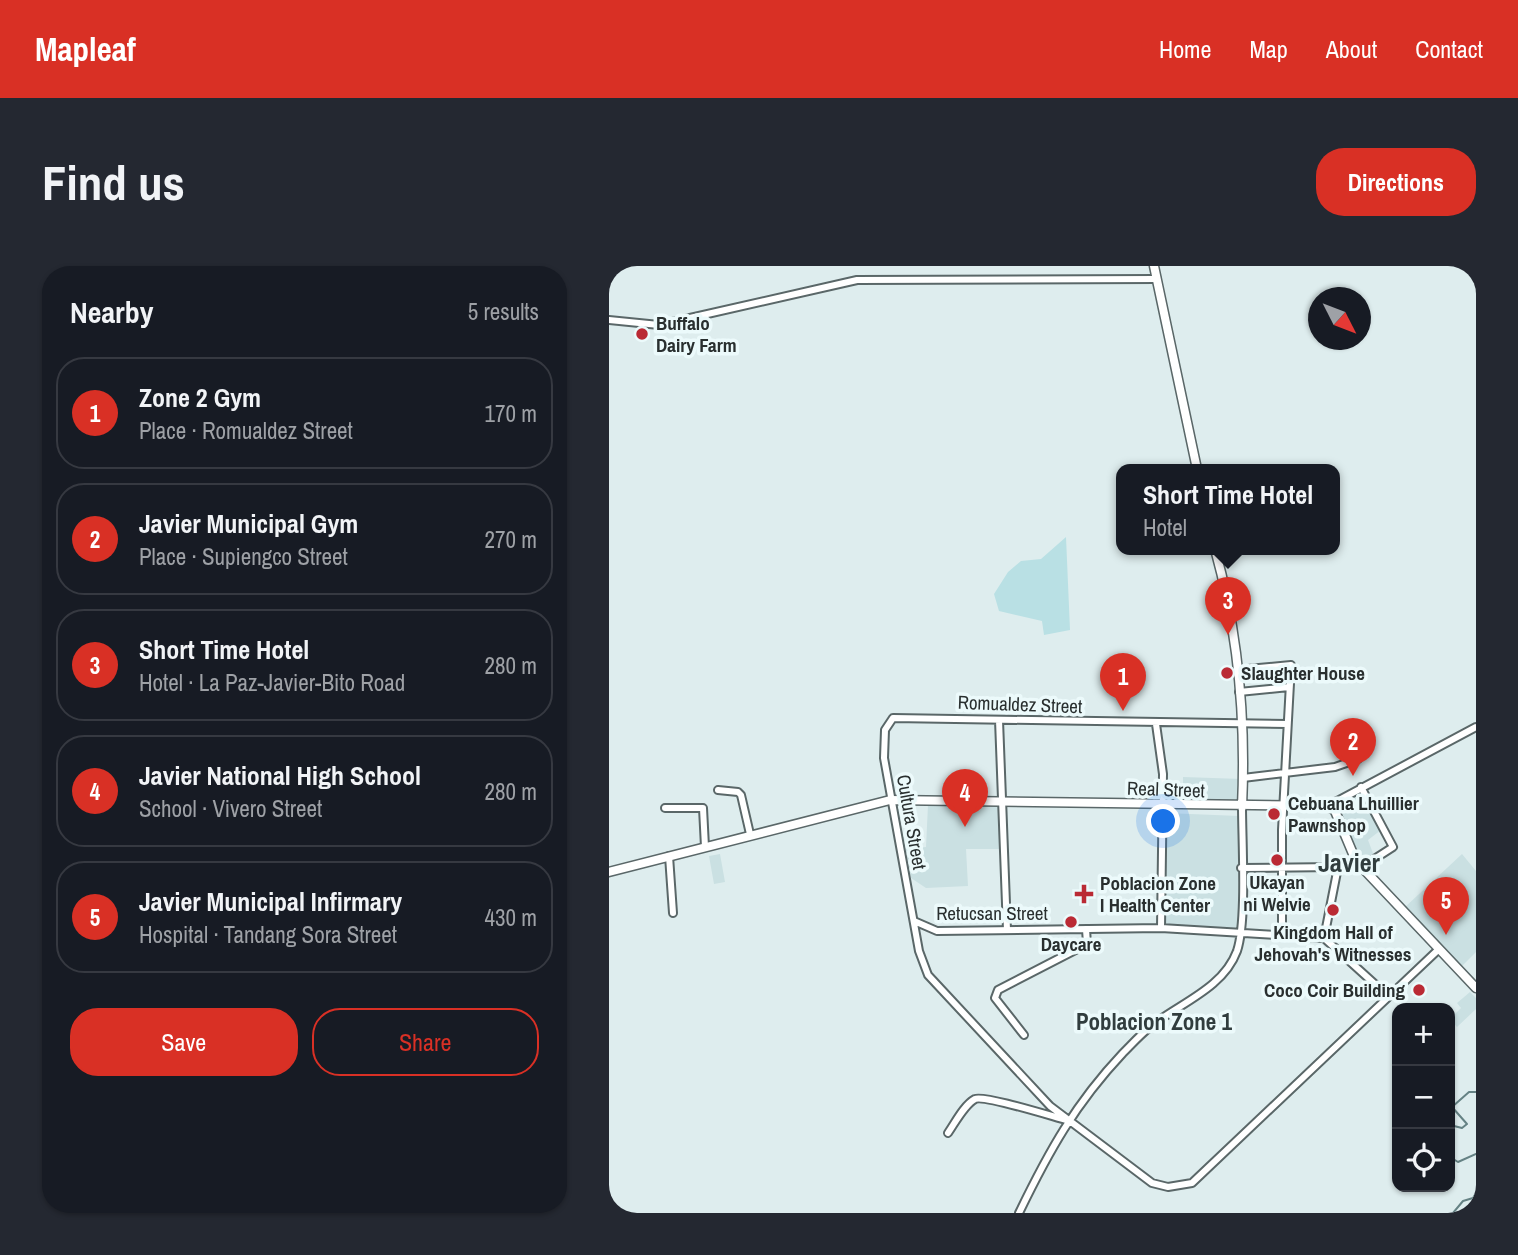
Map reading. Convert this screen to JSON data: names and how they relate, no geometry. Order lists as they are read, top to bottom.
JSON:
{
  "streets": {
    "main road": ["Real Street"],
    "street": ["Romualdez Street", "Cultura Street", "Retucsan Street"]
  },
  "crossings": [
    ["Romualdez Street", "Cultura Street"],
    ["Real Street", "Cultura Street"],
    ["Cultura Street", "Retucsan Street"]
  ],
  "districts": ["Javier", "Poblacion Zone 1"],
  "places": {
    "other": [
      "Buffalo Dairy Farm",
      "Slaughter House",
      "Cebuana Lhuillier Pawnshop",
      "Ukayan ni Welvie",
      "Kingdom Hall of Jehovah's Witnesses",
      "Daycare",
      "Coco Coir Building"
    ],
    "health": ["Poblacion Zone I Health Center"]
  },
  "north": "bottom right",
  "page": {
    "header": "Mapleaf",
    "nav": [
      "Home",
      "Map",
      "About",
      "Contact"
    ],
    "buttons": [
      "Directions",
      ["Save", "Share"]
    ],
    "title": "Find us",
    "heading": ["Nearby", "5 results"],
    "list": [
      {
        "mark": "1",
        "name": "Zone 2 Gym",
        "note": "Place · Romualdez Street",
        "value": "170 m"
      },
      {
        "mark": "2",
        "name": "Javier Municipal Gym",
        "note": "Place · Supiengco Street",
        "value": "270 m"
      },
      {
        "mark": "3",
        "name": "Short Time Hotel",
        "note": "Hotel · La Paz-Javier-Bito Road",
        "value": "280 m"
      },
      {
        "mark": "4",
        "name": "Javier National High School",
        "note": "School · Vivero Street",
        "value": "280 m"
      },
      {
        "mark": "5",
        "name": "Javier Municipal Infirmary",
        "note": "Hospital · Tandang Sora Street",
        "value": "430 m"
      }
    ],
    "popup": ["Short Time Hotel", "Hotel"],
    "pins": [
      "3",
      "1",
      "2",
      "4",
      "5"
    ],
    "map_buttons": ["+", "−"]
  }
}
